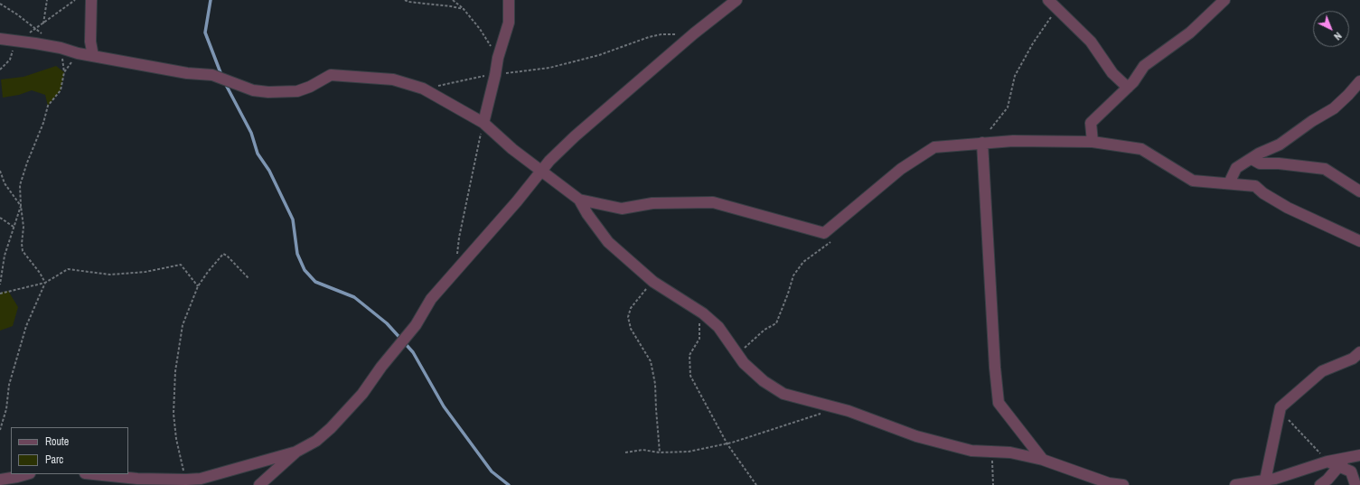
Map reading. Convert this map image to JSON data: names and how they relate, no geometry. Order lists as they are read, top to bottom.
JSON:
{
  "legend": ["Route", "Parc"],
  "north": "bottom right"
}
